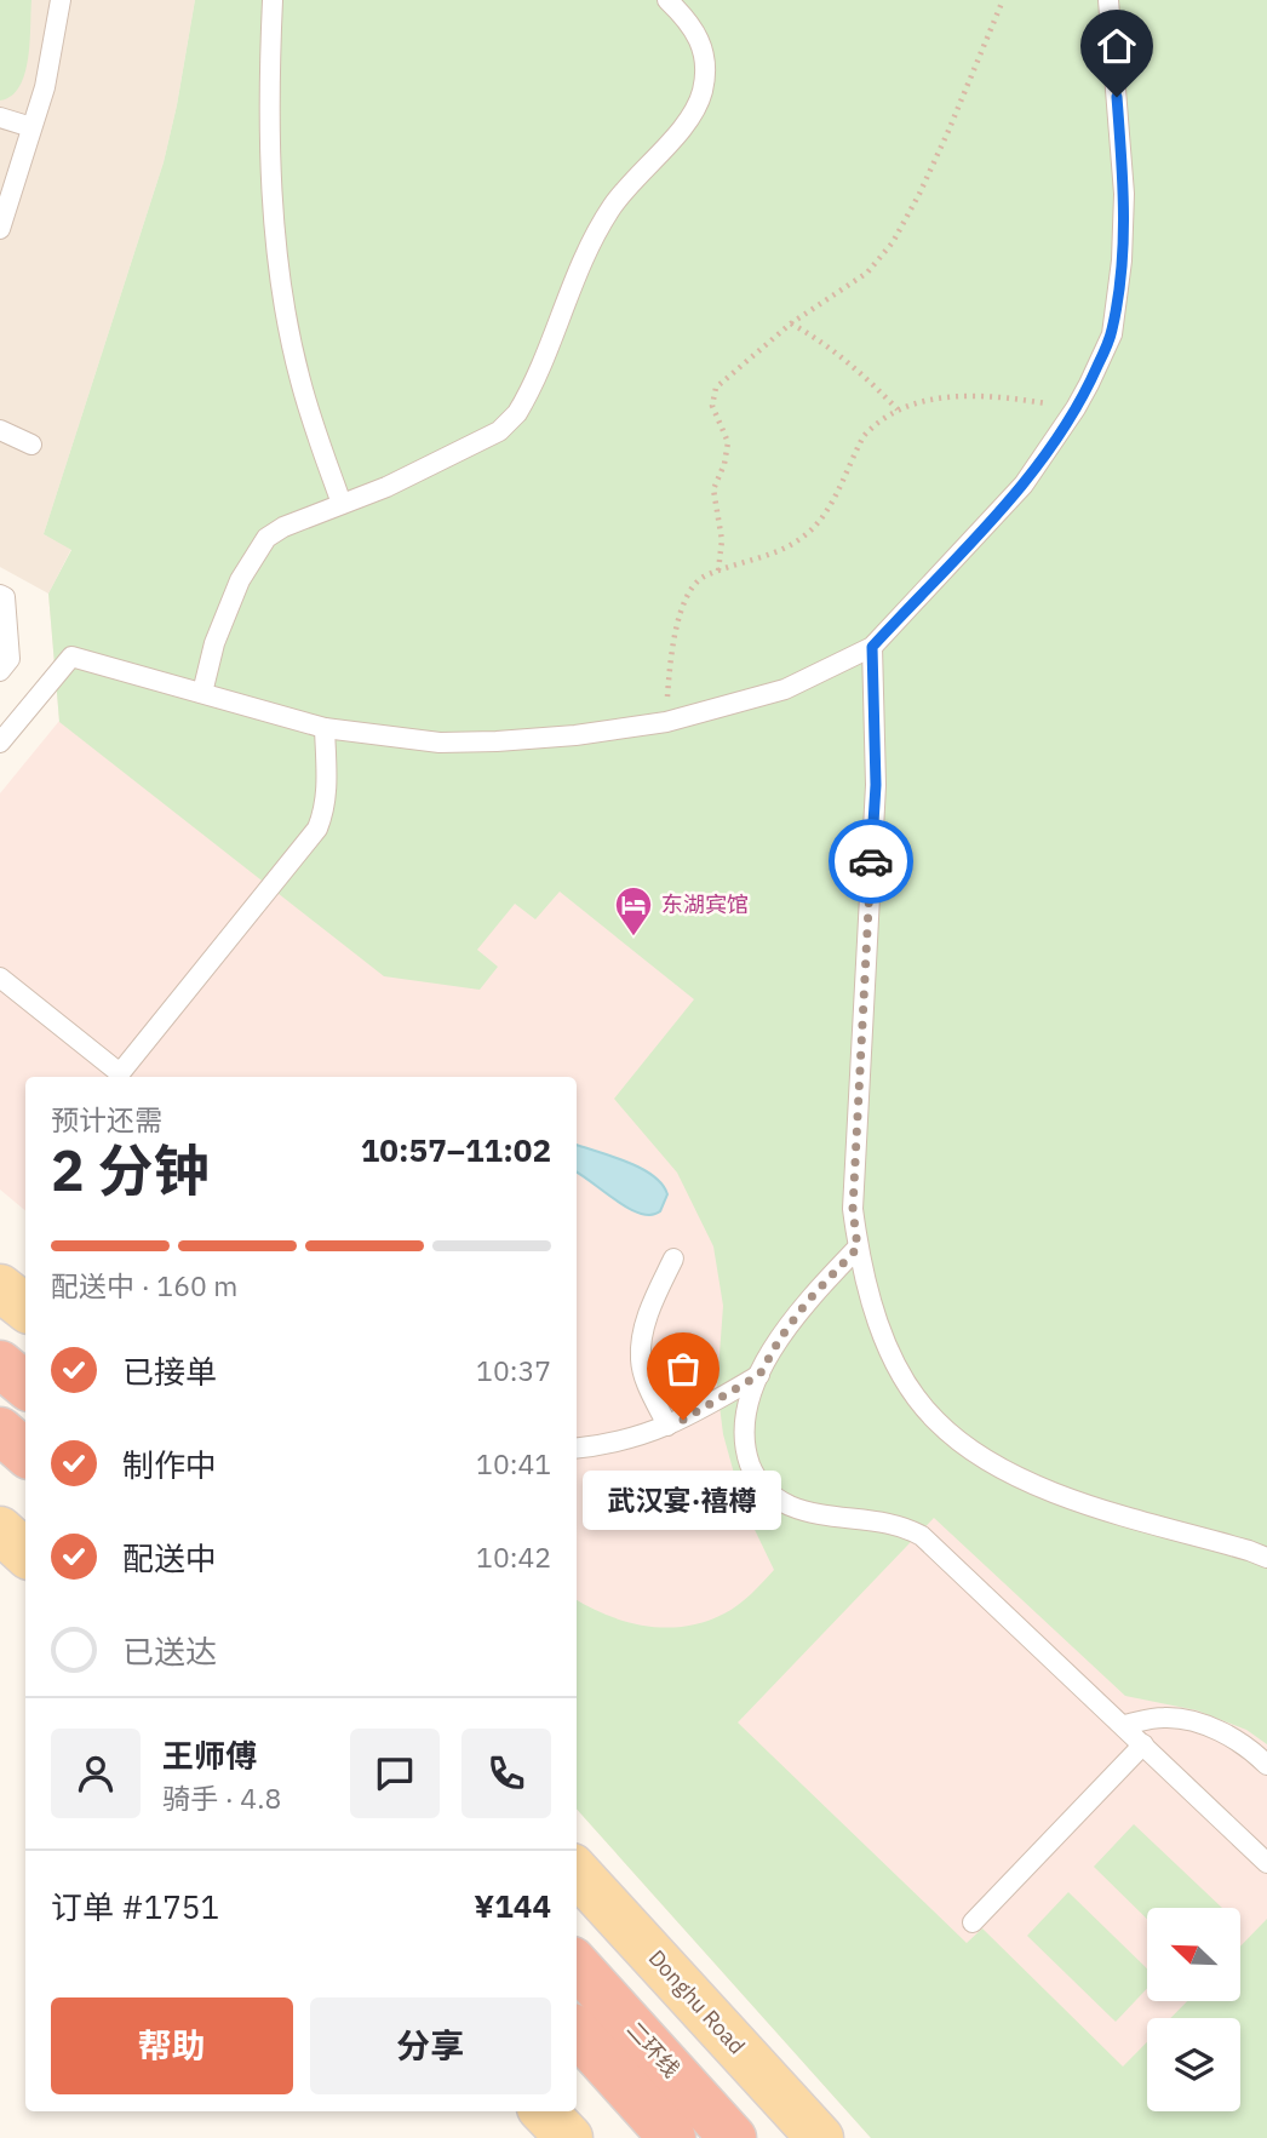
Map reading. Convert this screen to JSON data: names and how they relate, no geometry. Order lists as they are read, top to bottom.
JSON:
{
  "streets": {
    "highway": ["二环线"],
    "main road": ["Donghu Road"]
  },
  "places": {
    "hotel": ["东湖宾馆"],
    "other": ["武汉宴·禧樽"]
  },
  "north": "top left",
  "page": {
    "heading": ["2 分钟", "预计还需", "10:57–11:02"],
    "panel": [
      "王师傅",
      "骑手 · 4.8",
      "订单 #1751",
      "¥144"
    ],
    "bar": "配送中 · 160 m",
    "list": [
      ["已接单", "10:37"],
      ["制作中", "10:41"],
      ["配送中", "10:42"],
      "已送达"
    ],
    "bubble": "武汉宴·禧樽",
    "buttons": ["帮助", "分享"]
  }
}
